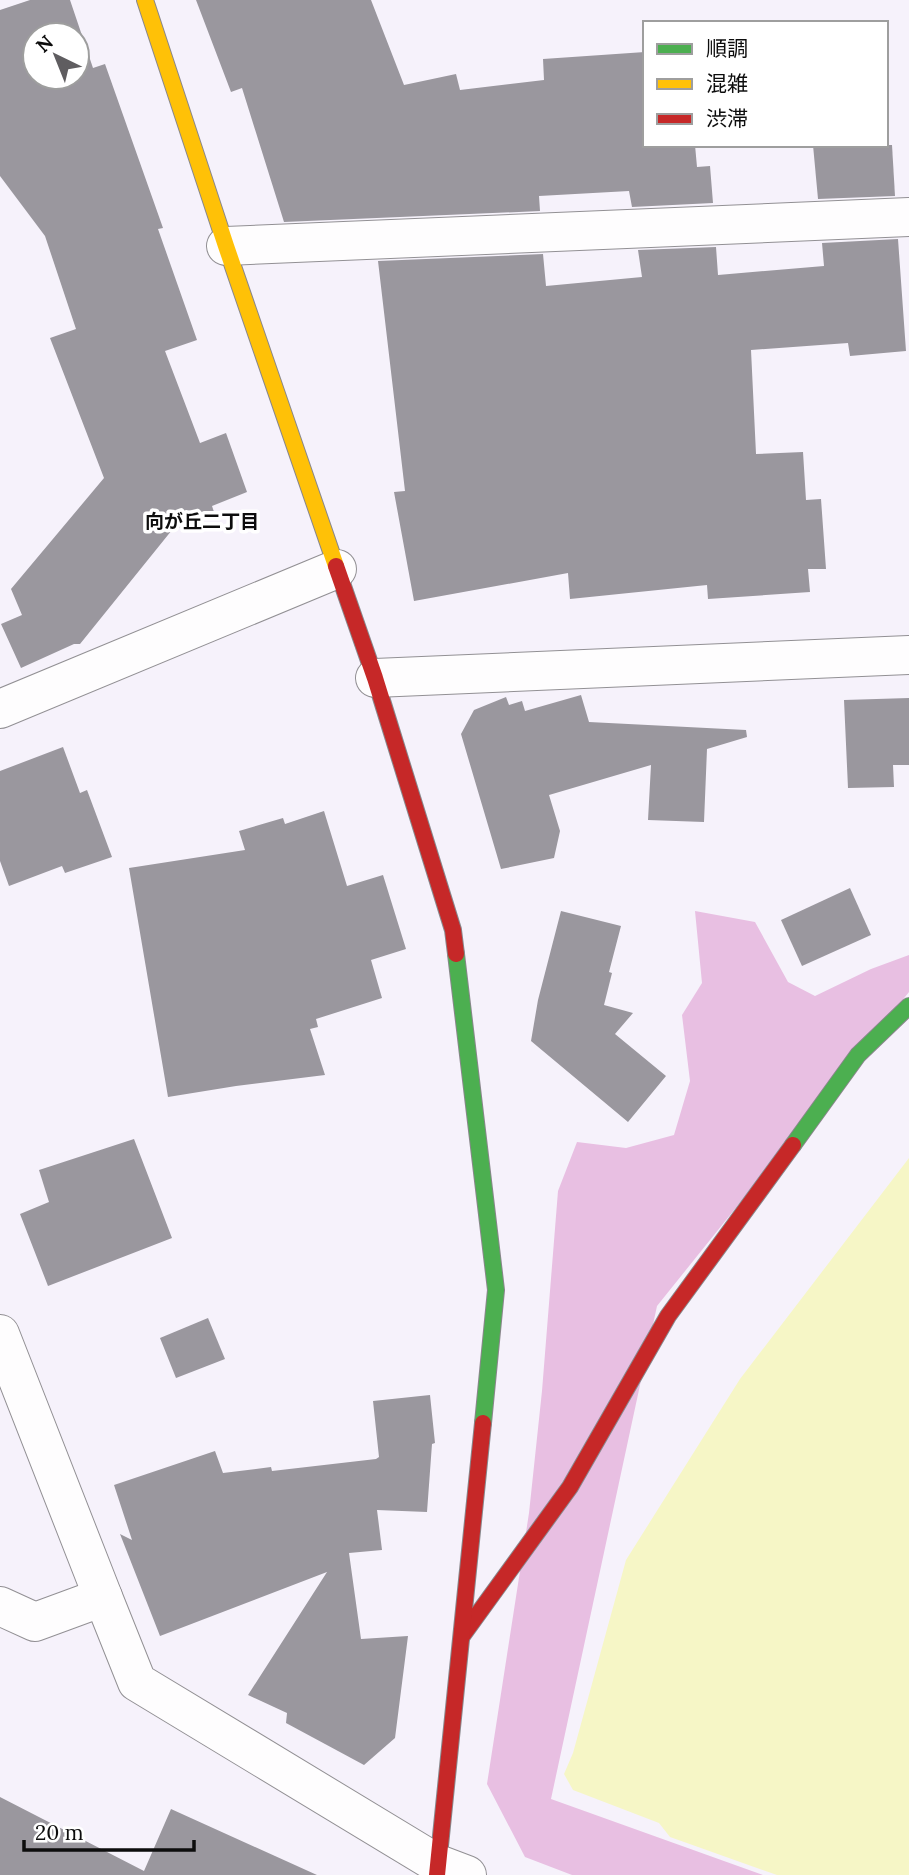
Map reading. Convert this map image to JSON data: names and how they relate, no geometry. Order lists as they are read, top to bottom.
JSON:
{
  "districts": ["向が丘二丁目"],
  "legend": ["順調", "混雑", "渋滞"],
  "scale_bar": "20 m",
  "north": "top left"
}
